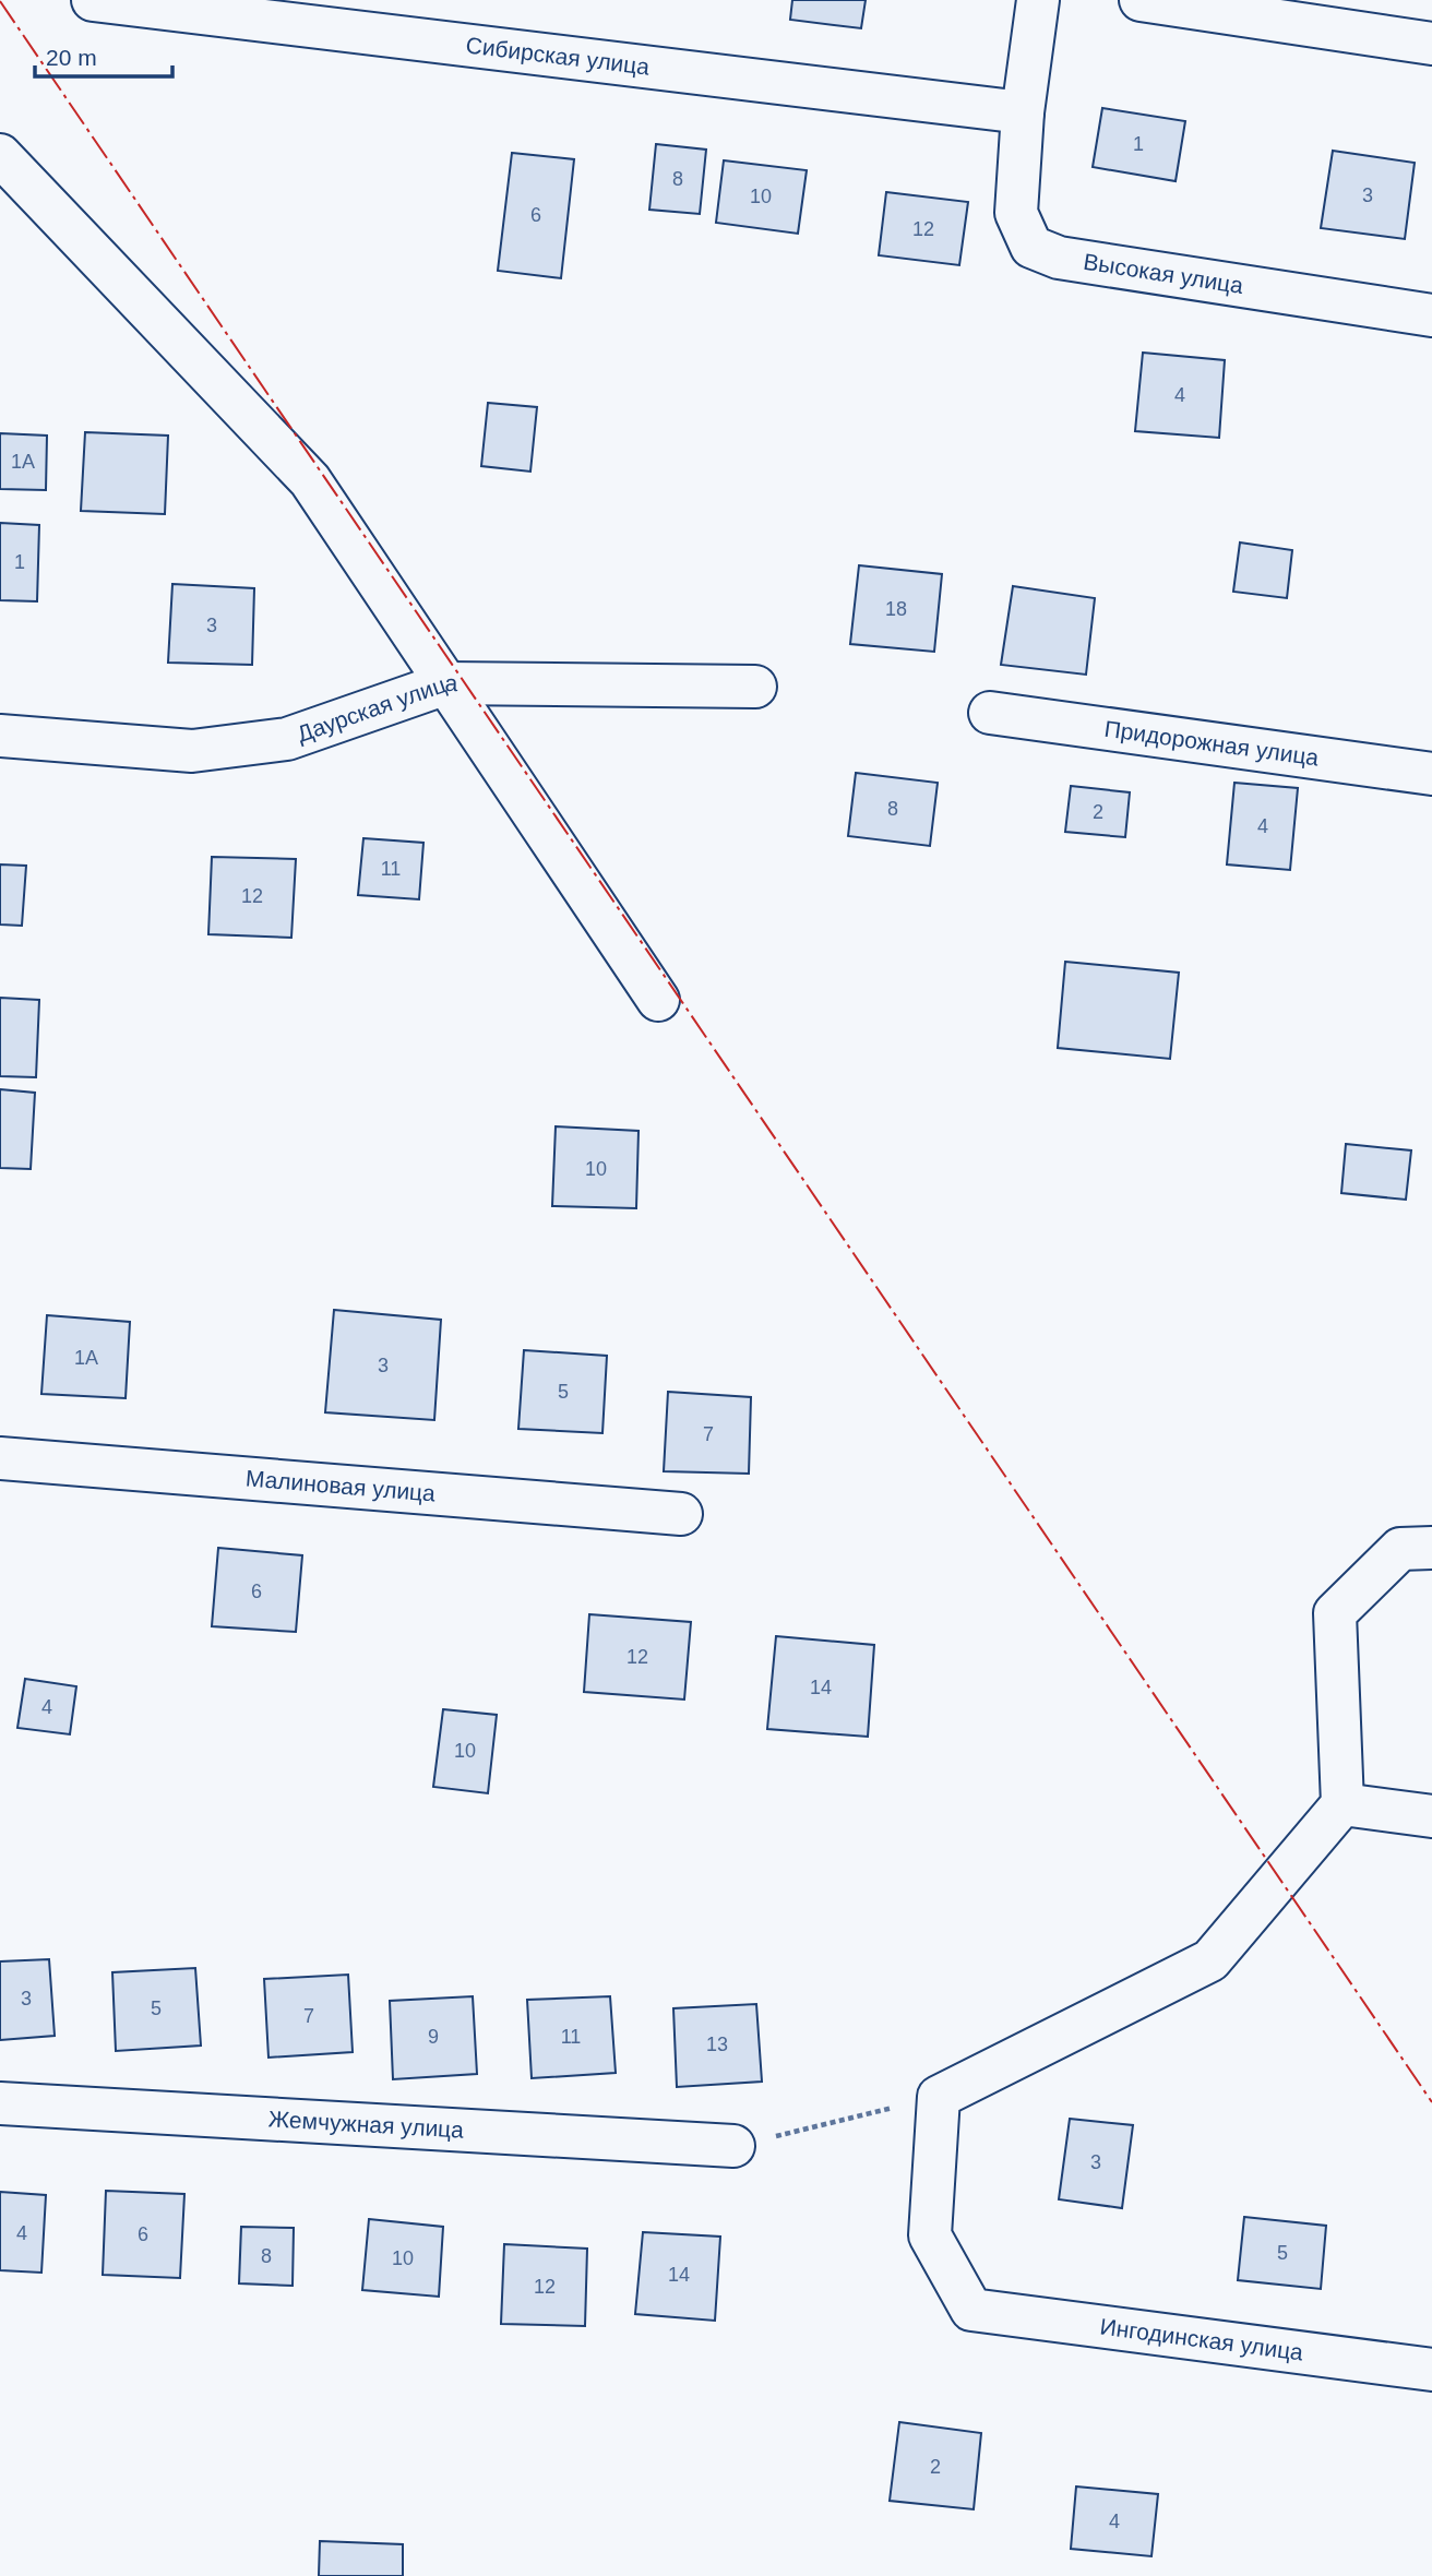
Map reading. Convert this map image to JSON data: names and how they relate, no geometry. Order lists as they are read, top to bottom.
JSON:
{
  "streets": {
    "street": [
      "Сибирская улица",
      "Высокая улица",
      "Даурская улица",
      "Придорожная улица",
      "Малиновая улица",
      "Жемчужная улица",
      "Ингодинская улица"
    ]
  },
  "crossings": [
    ["Сибирская улица", "Высокая улица"]
  ],
  "house_numbers": [
    "1",
    "8",
    "3",
    "10",
    "6",
    "12",
    "4",
    "1А",
    "1",
    "18",
    "3",
    "8",
    "2",
    "4",
    "11",
    "12",
    "10",
    "1А",
    "3",
    "5",
    "7",
    "6",
    "12",
    "14",
    "4",
    "10",
    "3",
    "5",
    "7",
    "9",
    "11",
    "13",
    "3",
    "4",
    "6",
    "5",
    "8",
    "10",
    "14",
    "12",
    "2",
    "4"
  ],
  "scale_bar": "20 m"
}
